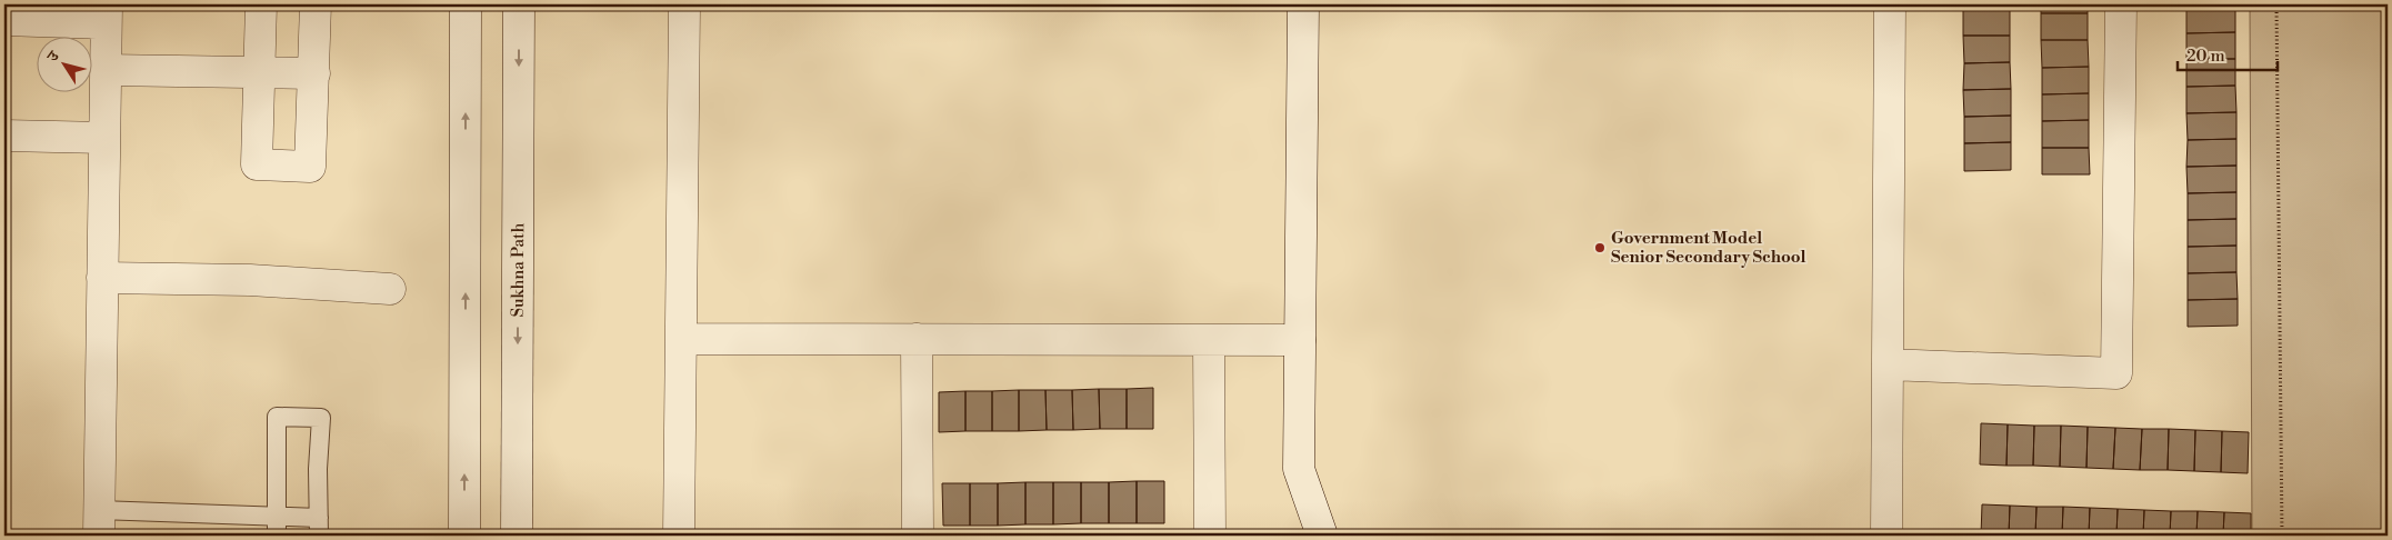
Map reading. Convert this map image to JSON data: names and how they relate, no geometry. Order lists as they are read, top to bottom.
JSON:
{
  "streets": {
    "street": ["Sukhna Path"]
  },
  "places": ["Government Model Senior Secondary School"],
  "scale_bar": "20 m",
  "north": "top left"
}
